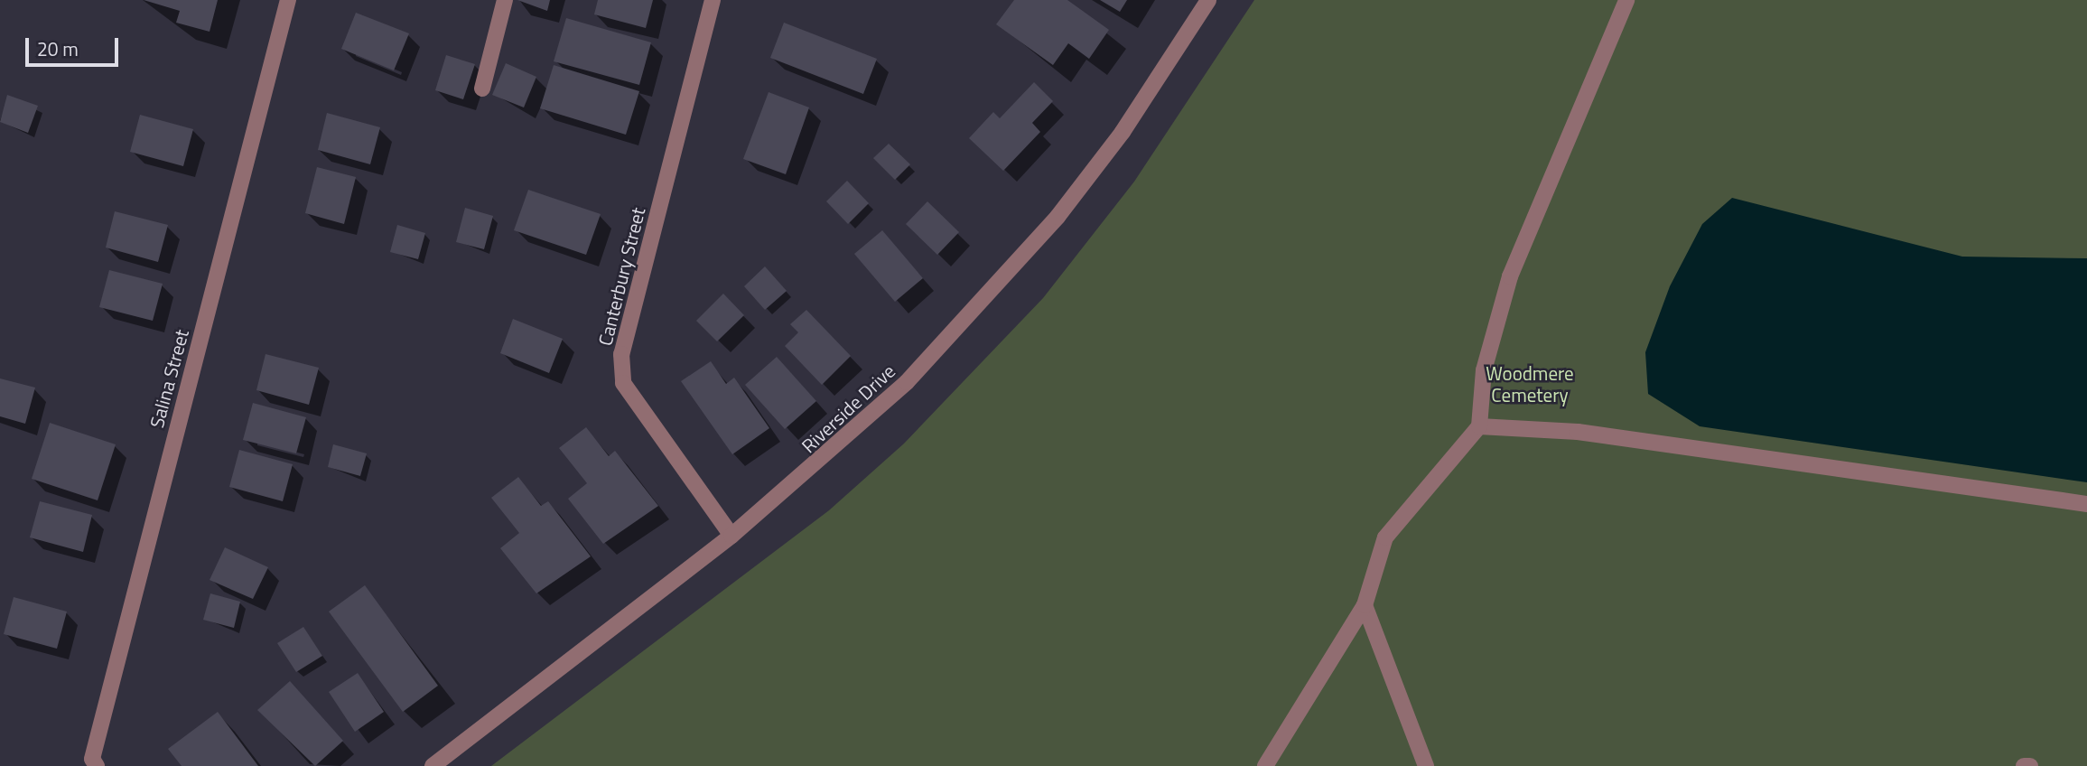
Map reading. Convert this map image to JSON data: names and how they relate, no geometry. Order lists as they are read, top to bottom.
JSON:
{
  "streets": {
    "street": ["Canterbury Street", "Salina Street", "Riverside Drive"]
  },
  "crossings": [
    ["Canterbury Street", "Riverside Drive"]
  ],
  "parks": ["Woodmere Cemetery"],
  "scale_bar": "20 m"
}
